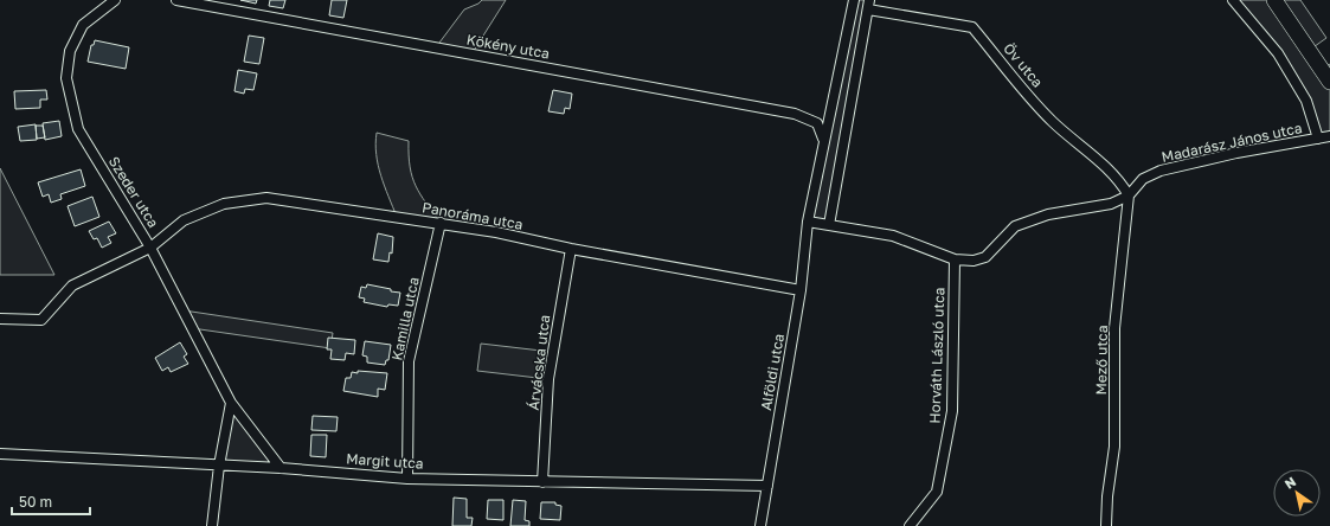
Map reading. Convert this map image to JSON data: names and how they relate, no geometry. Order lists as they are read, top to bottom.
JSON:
{
  "streets": {
    "street": [
      "Kökény utca",
      "Öv utca",
      "Madarász János utca",
      "Szeder utca",
      "Panoráma utca",
      "Kamilla utca",
      "Horváth László utca",
      "Mező utca",
      "Árvácska utca",
      "Alföldi utca",
      "Margit utca"
    ]
  },
  "crossings": [
    ["Kökény utca", "Alföldi utca"],
    ["Öv utca", "Madarász János utca"],
    ["Öv utca", "Mező utca"],
    ["Madarász János utca", "Horváth László utca"],
    ["Madarász János utca", "Mező utca"],
    ["Szeder utca", "Panoráma utca"],
    ["Szeder utca", "Margit utca"],
    ["Panoráma utca", "Kamilla utca"],
    ["Panoráma utca", "Árvácska utca"],
    ["Panoráma utca", "Alföldi utca"],
    ["Kamilla utca", "Margit utca"],
    ["Árvácska utca", "Margit utca"],
    ["Alföldi utca", "Margit utca"]
  ],
  "scale_bar": "50 m",
  "north": "top left"
}
